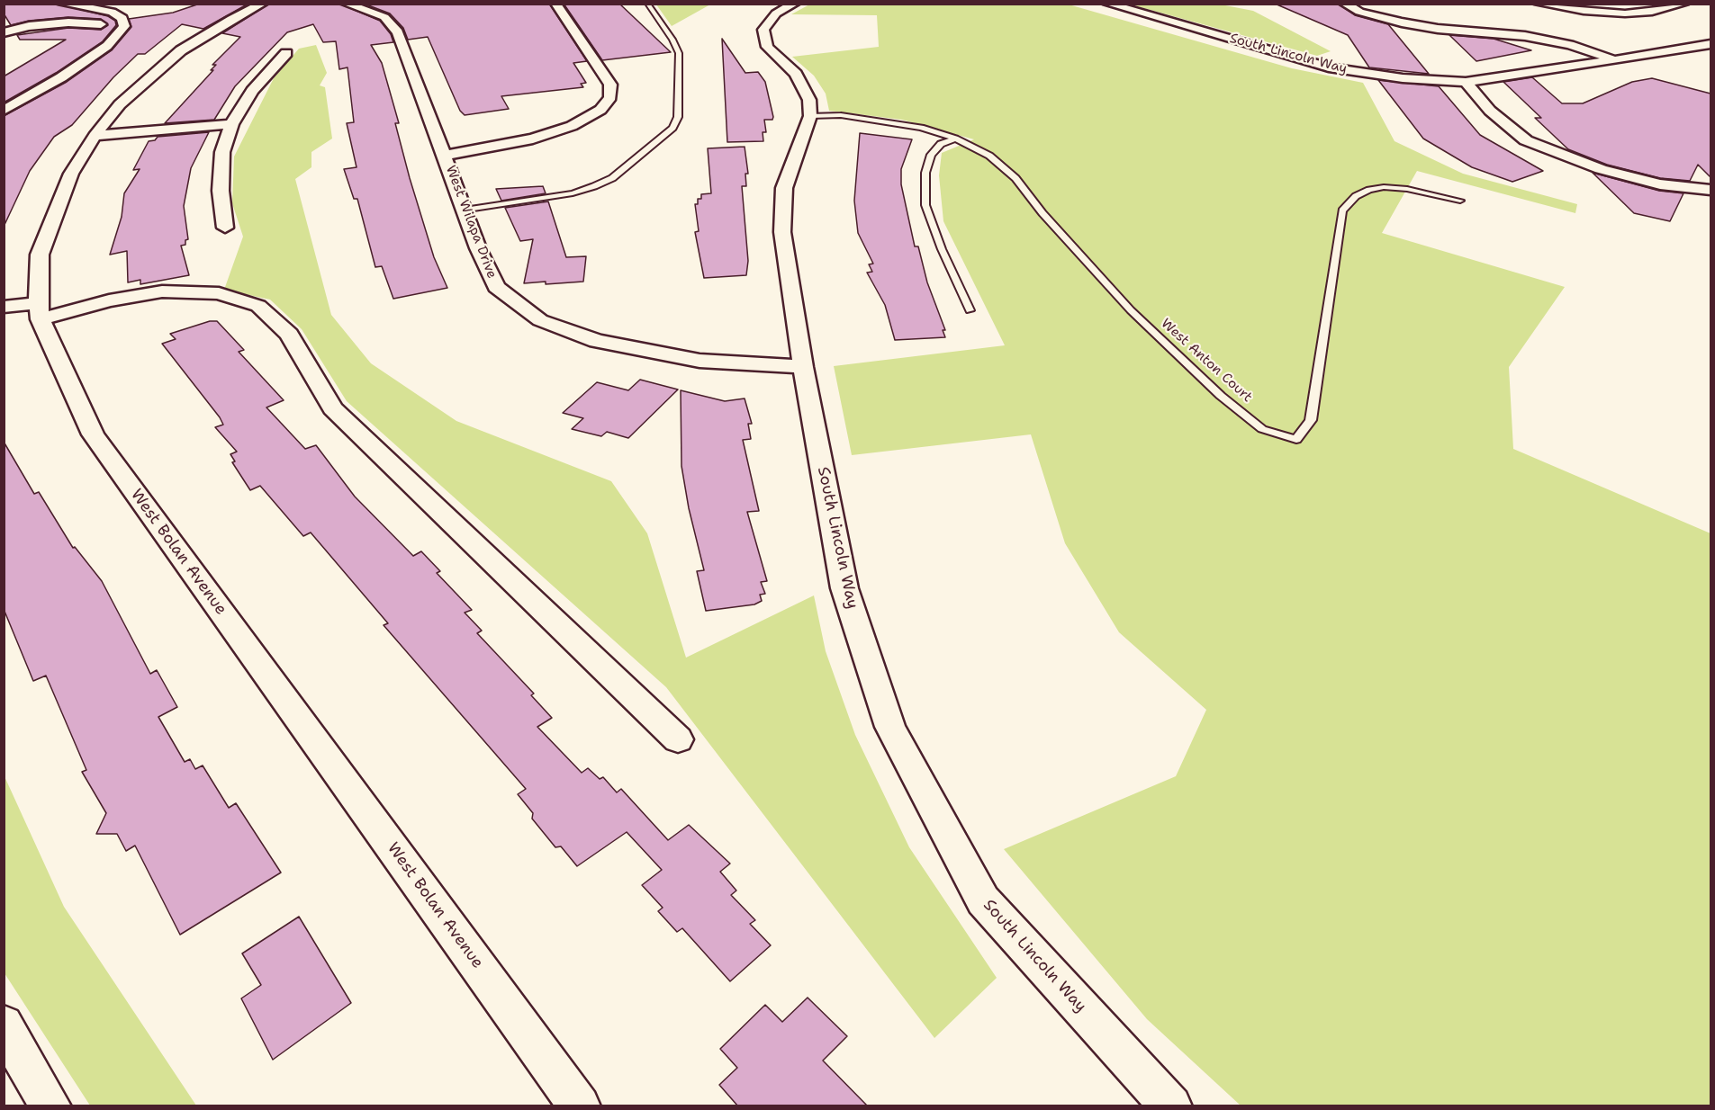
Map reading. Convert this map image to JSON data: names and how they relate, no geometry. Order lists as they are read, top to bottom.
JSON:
{
  "streets": {
    "street": ["South Lincoln Way", "West Wilapa Drive", "West Bolan Avenue"],
    "lane": ["West Anton Court"]
  },
  "crossings": [
    ["South Lincoln Way", "West Wilapa Drive"],
    ["South Lincoln Way", "West Anton Court"]
  ]
}
